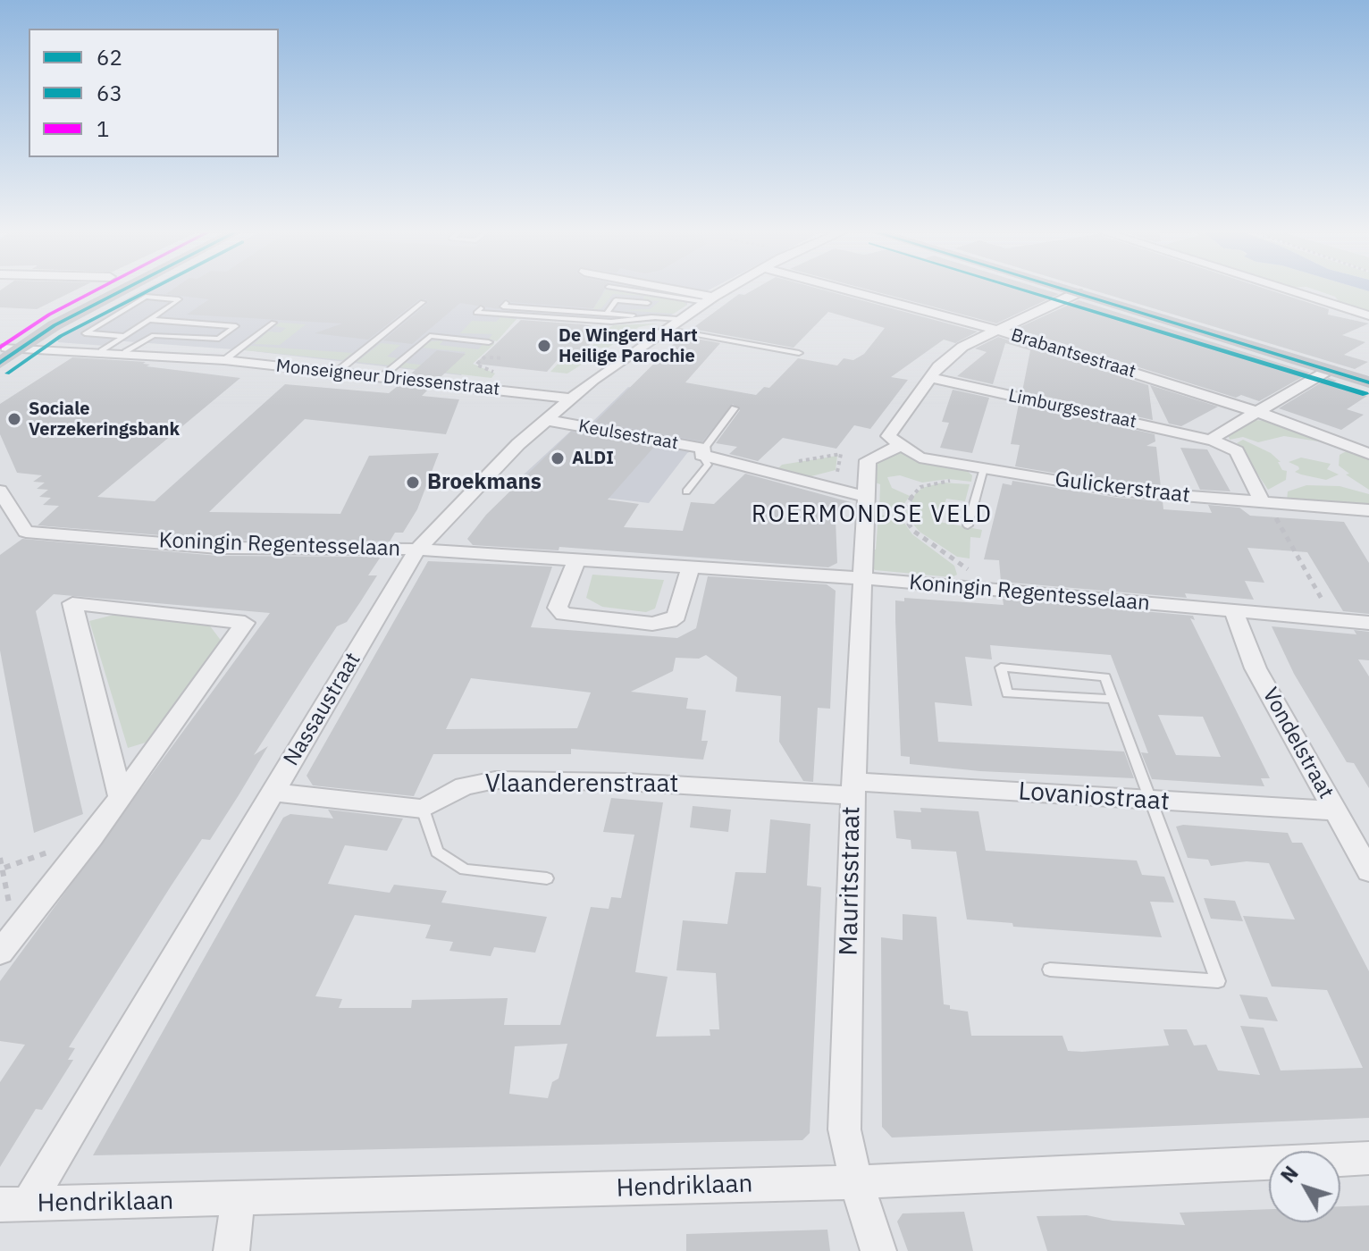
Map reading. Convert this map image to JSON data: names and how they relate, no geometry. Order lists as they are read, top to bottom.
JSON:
{
  "streets": {
    "street": [
      "Brabantsestraat",
      "Monseigneur Driessenstraat",
      "Limburgsestraat",
      "Keulsestraat",
      "Gulickerstraat",
      "Koningin Regentesselaan",
      "Nassaustraat",
      "Vondelstraat",
      "Vlaanderenstraat",
      "Lovaniostraat",
      "Mauritsstraat",
      "Hendriklaan"
    ]
  },
  "crossings": [
    ["Monseigneur Driessenstraat", "Nassaustraat"],
    ["Keulsestraat", "Nassaustraat"],
    ["Keulsestraat", "Mauritsstraat"],
    ["Gulickerstraat", "Mauritsstraat"],
    ["Koningin Regentesselaan", "Nassaustraat"],
    ["Koningin Regentesselaan", "Vondelstraat"],
    ["Koningin Regentesselaan", "Mauritsstraat"],
    ["Nassaustraat", "Hendriklaan"],
    ["Vondelstraat", "Lovaniostraat"],
    ["Vlaanderenstraat", "Lovaniostraat"],
    ["Vlaanderenstraat", "Mauritsstraat"],
    ["Lovaniostraat", "Mauritsstraat"],
    ["Mauritsstraat", "Hendriklaan"]
  ],
  "districts": ["ROERMONDSE VELD"],
  "places": [
    "De Wingerd Hart Heilige Parochie",
    "Sociale Verzekeringsbank",
    "ALDI",
    "Broekmans"
  ],
  "lines": ["transit line 62", "transit line 63", "transit line 1"],
  "legend": ["62", "63", "1"],
  "north": "top left"
}
